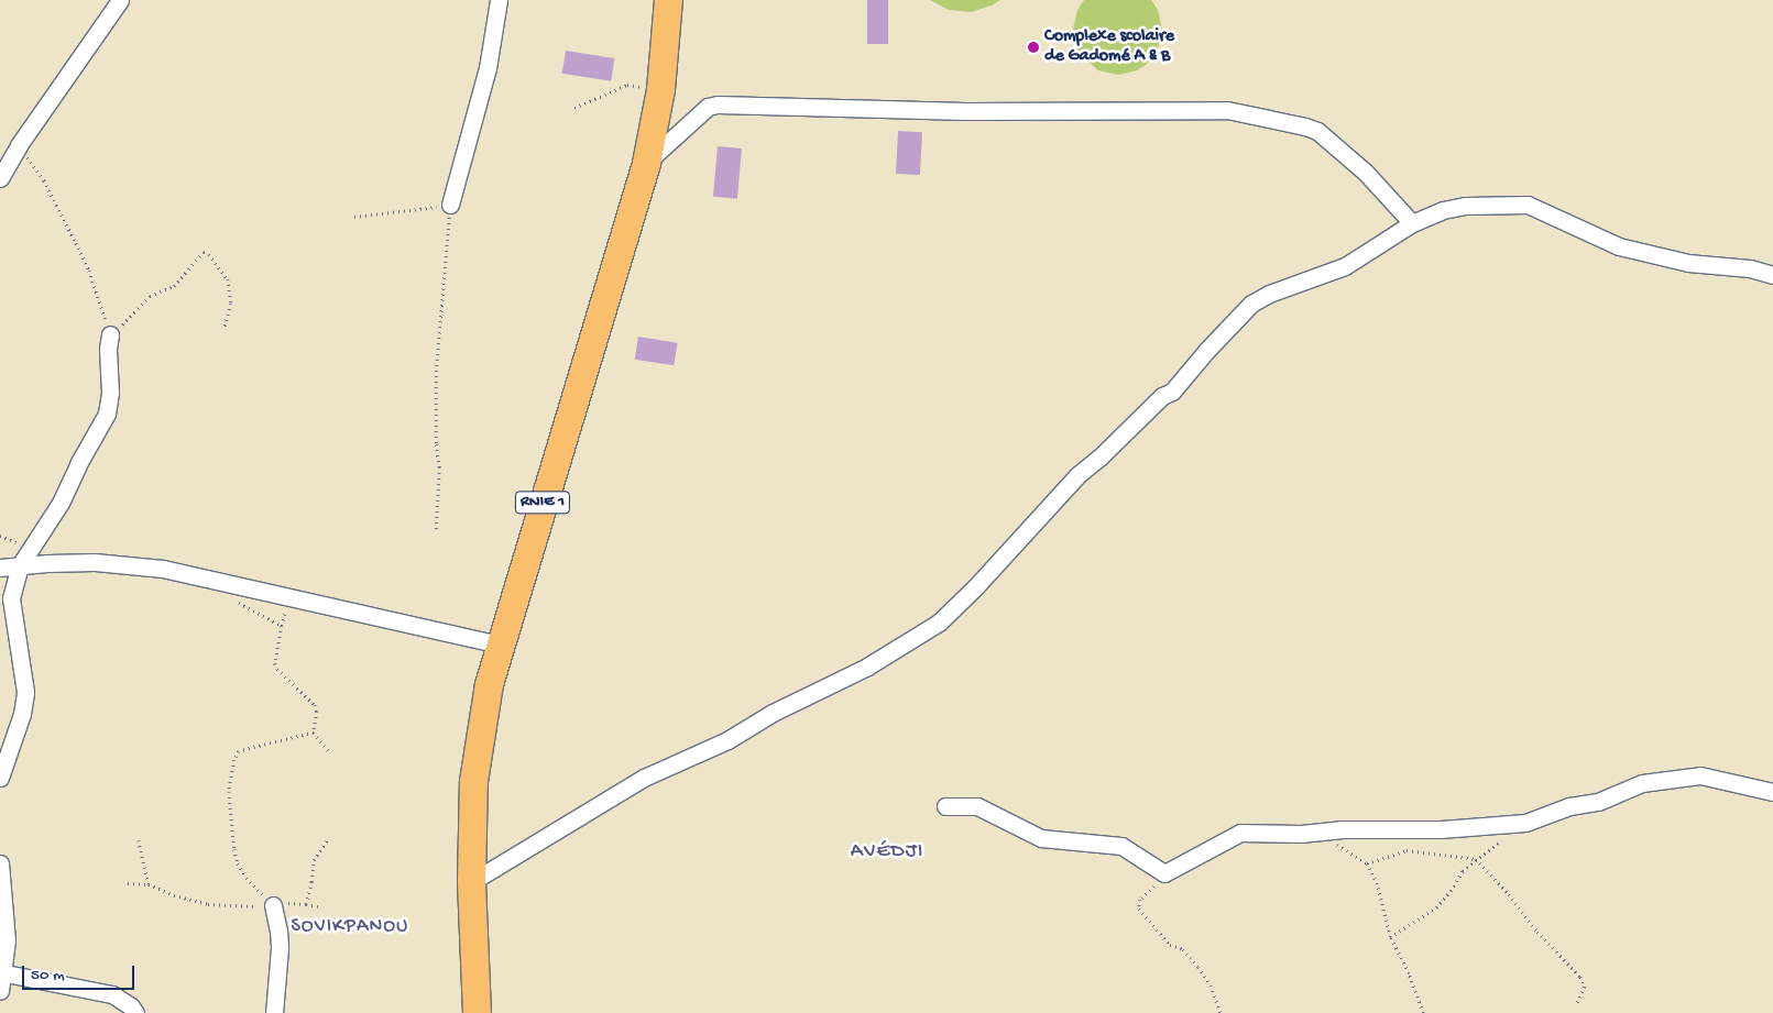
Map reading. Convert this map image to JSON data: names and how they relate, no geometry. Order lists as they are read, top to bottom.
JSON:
{
  "streets": {
    "highway": ["RNIE 1"]
  },
  "districts": ["AVÉDJI", "SOVIKPANOU"],
  "places": ["Complexe scolaire de Gadomé A & B"],
  "scale_bar": "50 m"
}
